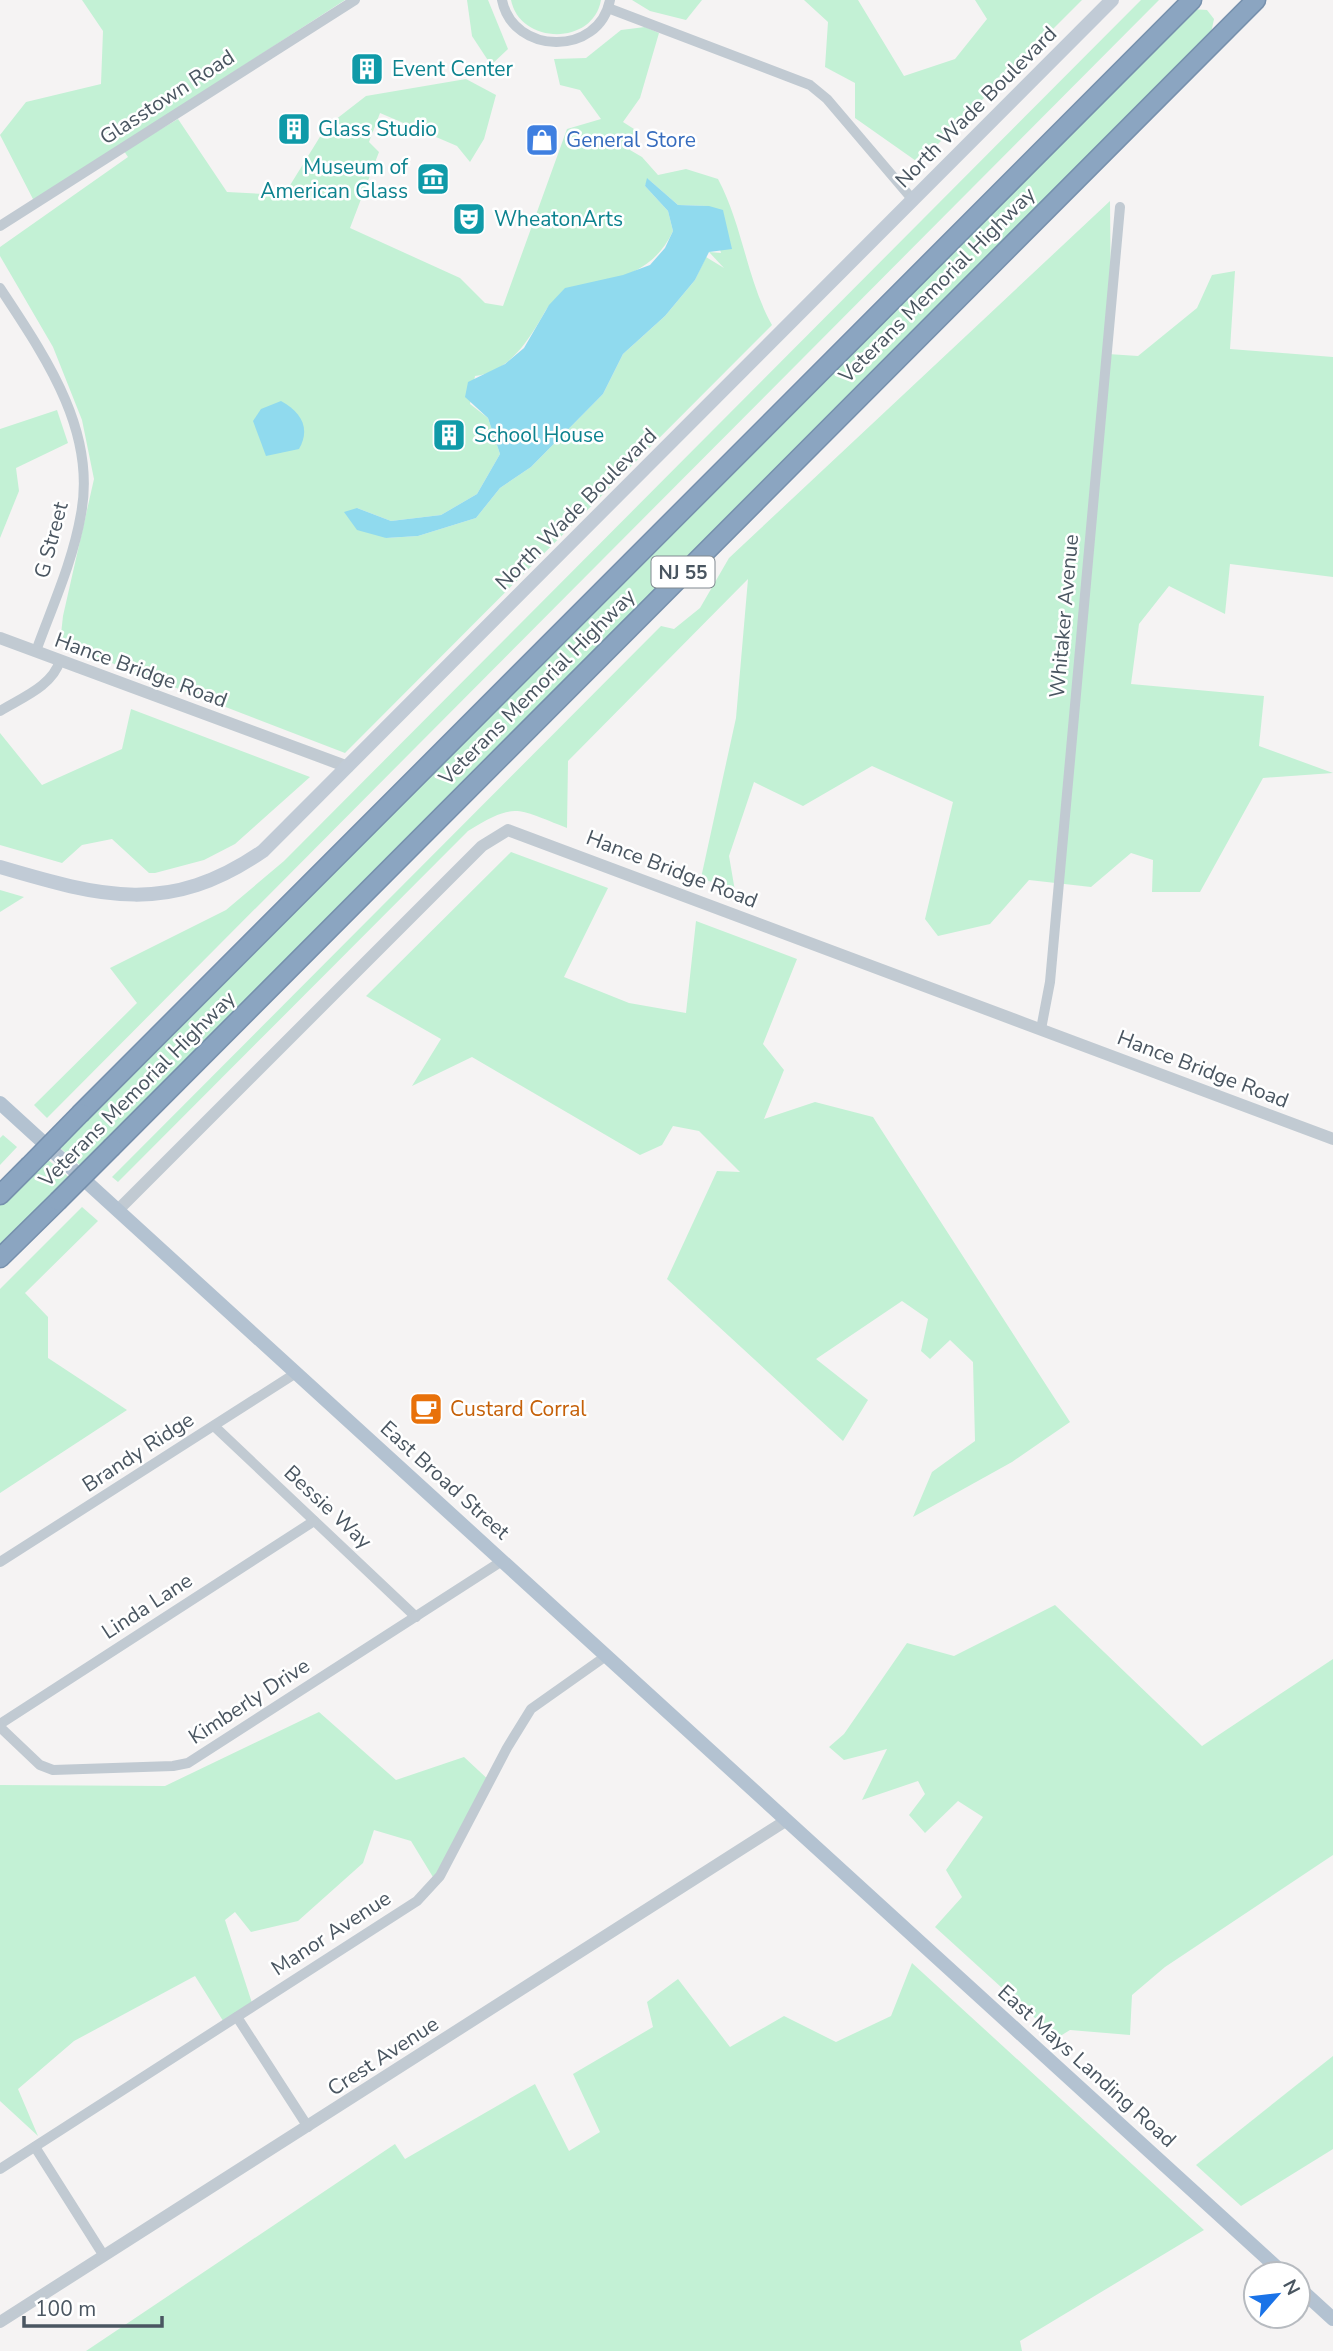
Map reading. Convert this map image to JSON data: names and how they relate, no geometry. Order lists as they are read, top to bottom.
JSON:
{
  "streets": {
    "highway": ["Veterans Memorial Highway", "NJ 55"],
    "main road": ["North Wade Boulevard", "East Broad Street", "East Mays Landing Road"],
    "street": [
      "Glasstown Road",
      "G Street",
      "Whitaker Avenue",
      "Hance Bridge Road",
      "Brandy Ridge",
      "Bessie Way",
      "Linda Lane",
      "Kimberly Drive",
      "Manor Avenue",
      "Crest Avenue"
    ]
  },
  "crossings": [
    ["North Wade Boulevard", "Hance Bridge Road"],
    ["G Street", "Hance Bridge Road"],
    ["Whitaker Avenue", "Hance Bridge Road"],
    ["Hance Bridge Road", "East Broad Street"],
    ["Brandy Ridge", "East Broad Street"],
    ["Brandy Ridge", "Bessie Way"],
    ["East Broad Street", "Kimberly Drive"],
    ["East Broad Street", "Manor Avenue"],
    ["East Broad Street", "Crest Avenue"],
    ["East Broad Street", "East Mays Landing Road"],
    ["Bessie Way", "Linda Lane"],
    ["Bessie Way", "Kimberly Drive"],
    ["Linda Lane", "Kimberly Drive"]
  ],
  "places": {
    "building": ["Event Center", "Glass Studio", "School House"],
    "shop": ["General Store"],
    "museum": ["Museum of American Glass"],
    "theatre": ["WheatonArts"],
    "cafe": ["Custard Corral"]
  },
  "scale_bar": "100 m",
  "north": "top right"
}
